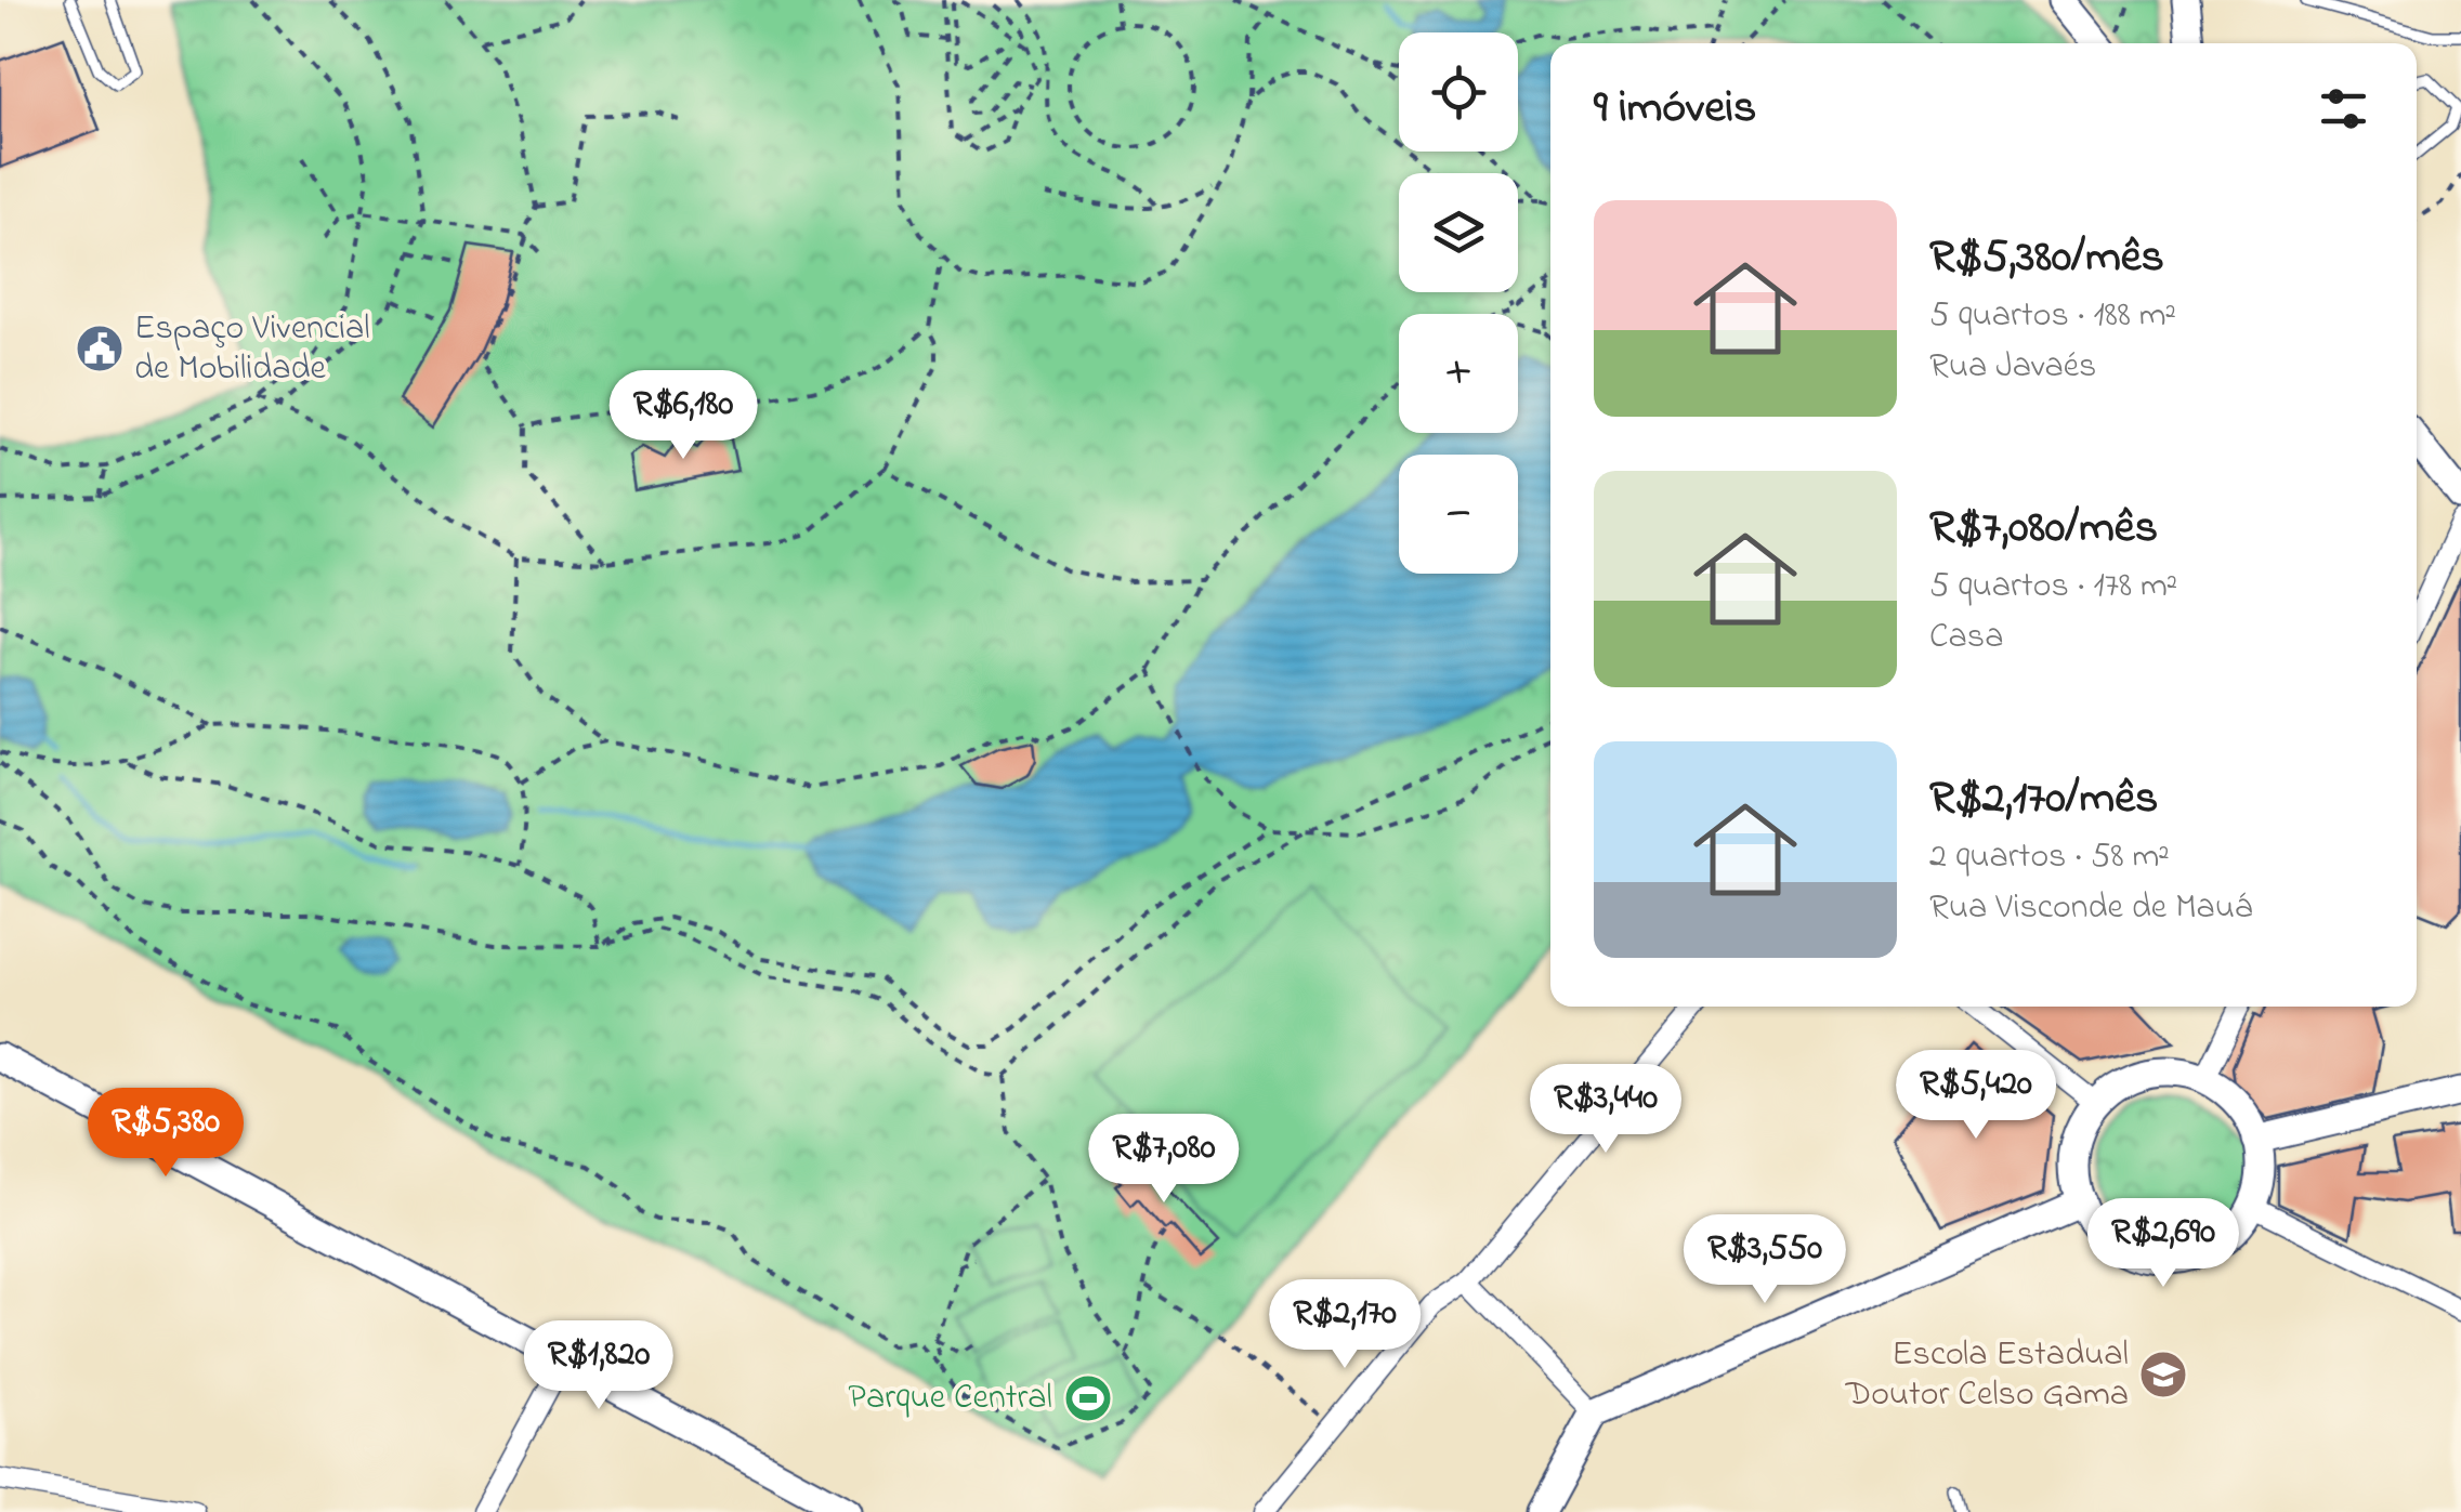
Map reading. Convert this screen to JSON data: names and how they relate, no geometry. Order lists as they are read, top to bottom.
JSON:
{
  "places": {
    "public building": ["Espaço Vivencial de Mobilidade"],
    "school or university": ["Escola Estadual Doutor Celso Gama"],
    "sports": ["Parque Central"]
  },
  "page": {
    "map_buttons": ["+", "−"],
    "heading": "9 imóveis",
    "list": [
      {
        "name": "R$5,380/mês",
        "note": "5 quartos · 188 m² · Rua Javaés"
      },
      {
        "name": "R$7,080/mês",
        "note": "5 quartos · 178 m² · Casa"
      },
      {
        "name": "R$2,170/mês",
        "note": "2 quartos · 58 m² · Rua Visconde de Mauá"
      }
    ],
    "price": [
      "R$6,180",
      "R$5,420",
      "R$3,440",
      "R$5,380",
      "R$7,080",
      "R$2,690",
      "R$3,550",
      "R$2,170",
      "R$1,820"
    ]
  }
}
